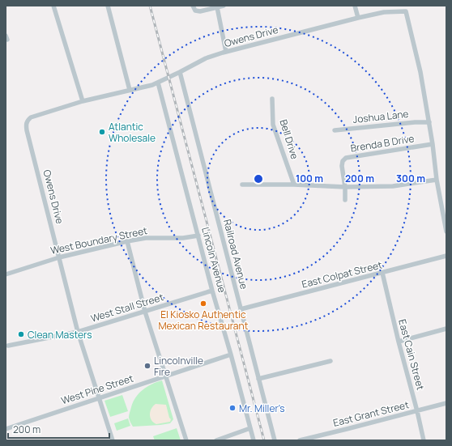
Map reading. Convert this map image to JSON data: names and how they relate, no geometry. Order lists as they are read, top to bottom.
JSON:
{
  "streets": {
    "street": [
      "Owens Drive",
      "Joshua Lane",
      "Bell Drive",
      "Brenda B Drive",
      "West Boundary Street",
      "Railroad Avenue",
      "Lincoln Avenue",
      "East Colpat Street",
      "West Stall Street",
      "East Cain Street",
      "West Pine Street",
      "East Grant Street"
    ]
  },
  "crossings": [
    ["Owens Drive", "West Boundary Street"],
    ["Owens Drive", "Railroad Avenue"],
    ["Owens Drive", "Lincoln Avenue"],
    ["Owens Drive", "West Stall Street"],
    ["Owens Drive", "West Pine Street"],
    ["West Boundary Street", "Lincoln Avenue"],
    ["Railroad Avenue", "East Colpat Street"],
    ["Lincoln Avenue", "West Stall Street"],
    ["Lincoln Avenue", "West Pine Street"],
    ["East Colpat Street", "East Cain Street"],
    ["East Cain Street", "East Grant Street"]
  ],
  "places": [
    "Atlantic Wholesale",
    "El Kiosko Authentic Mexican Restaurant",
    "Clean Masters",
    "Lincolnville Fire",
    "Mr. Miller's"
  ],
  "scale_bar": "200 m",
  "rings": ["100 m", "200 m", "300 m"]
}
